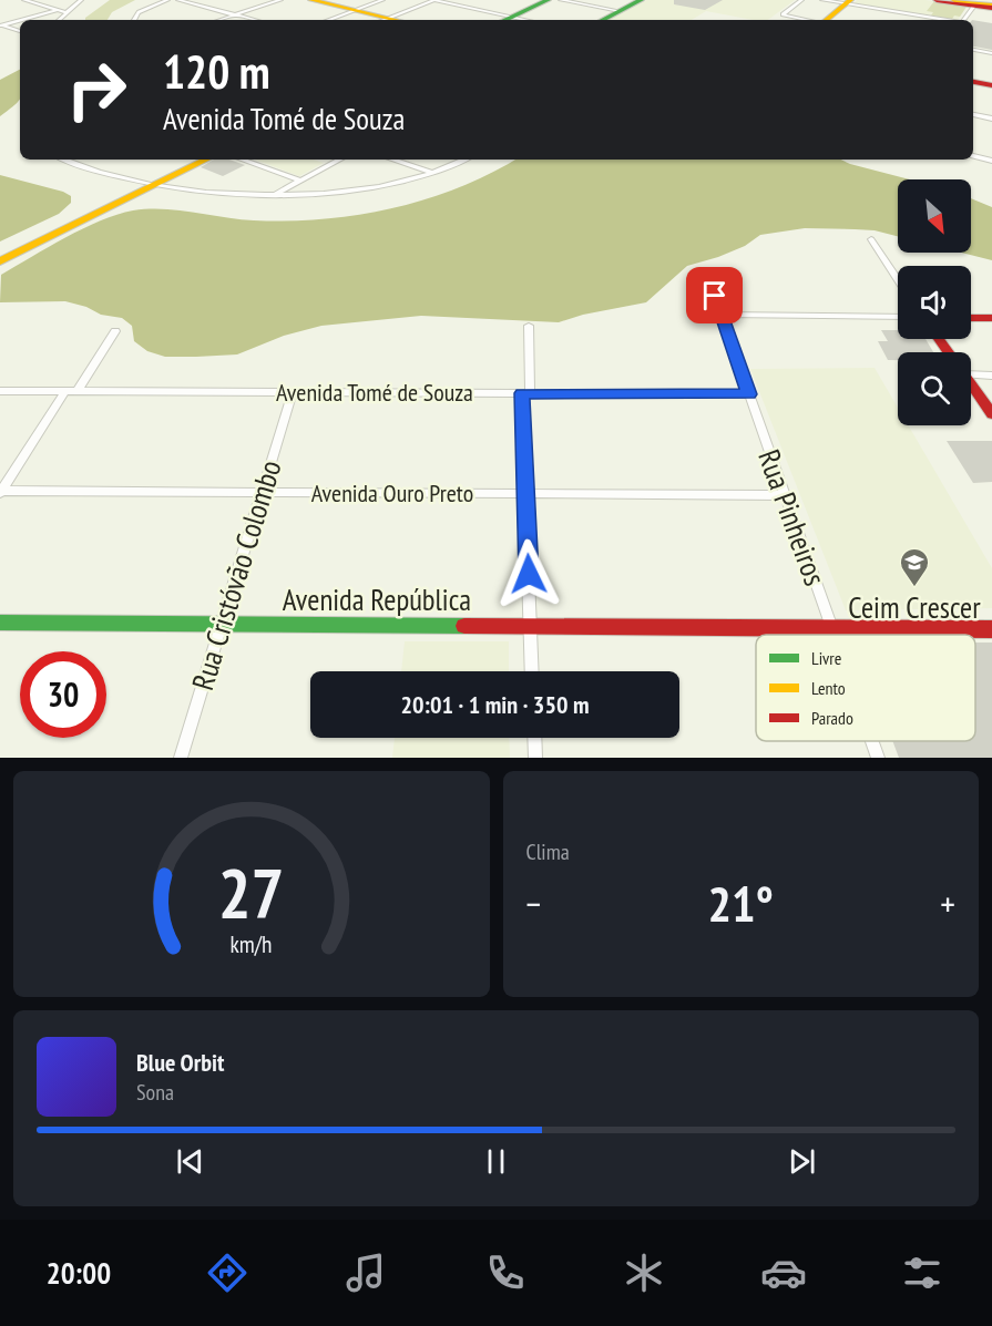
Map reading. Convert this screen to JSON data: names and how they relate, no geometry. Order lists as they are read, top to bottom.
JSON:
{
  "streets": {
    "main road": ["Avenida República"],
    "street": [
      "Avenida Tomé de Souza",
      "Avenida Ouro Preto",
      "Rua Pinheiros",
      "Rua Cristóvão Colombo"
    ]
  },
  "crossings": [
    ["Avenida Tomé de Souza", "Rua Pinheiros"],
    ["Avenida Tomé de Souza", "Rua Cristóvão Colombo"],
    ["Avenida Ouro Preto", "Rua Pinheiros"],
    ["Avenida Ouro Preto", "Rua Cristóvão Colombo"],
    ["Rua Pinheiros", "Avenida República"],
    ["Rua Cristóvão Colombo", "Avenida República"]
  ],
  "places": {
    "school or university": ["Ceim Crescer"]
  },
  "legend": ["Livre", "Lento", "Parado"],
  "north": "bottom right",
  "page": {
    "turn": ["120 m", "Avenida Tomé de Souza"],
    "limit": "30",
    "trip": "20:01 · 1 min · 350 m",
    "tile": "Clima",
    "heat": ["−", "21°", "+"],
    "song": ["Blue Orbit", "Sona"],
    "tabs": "20:00",
    "gauge": ["27", "km/h"]
  }
}
